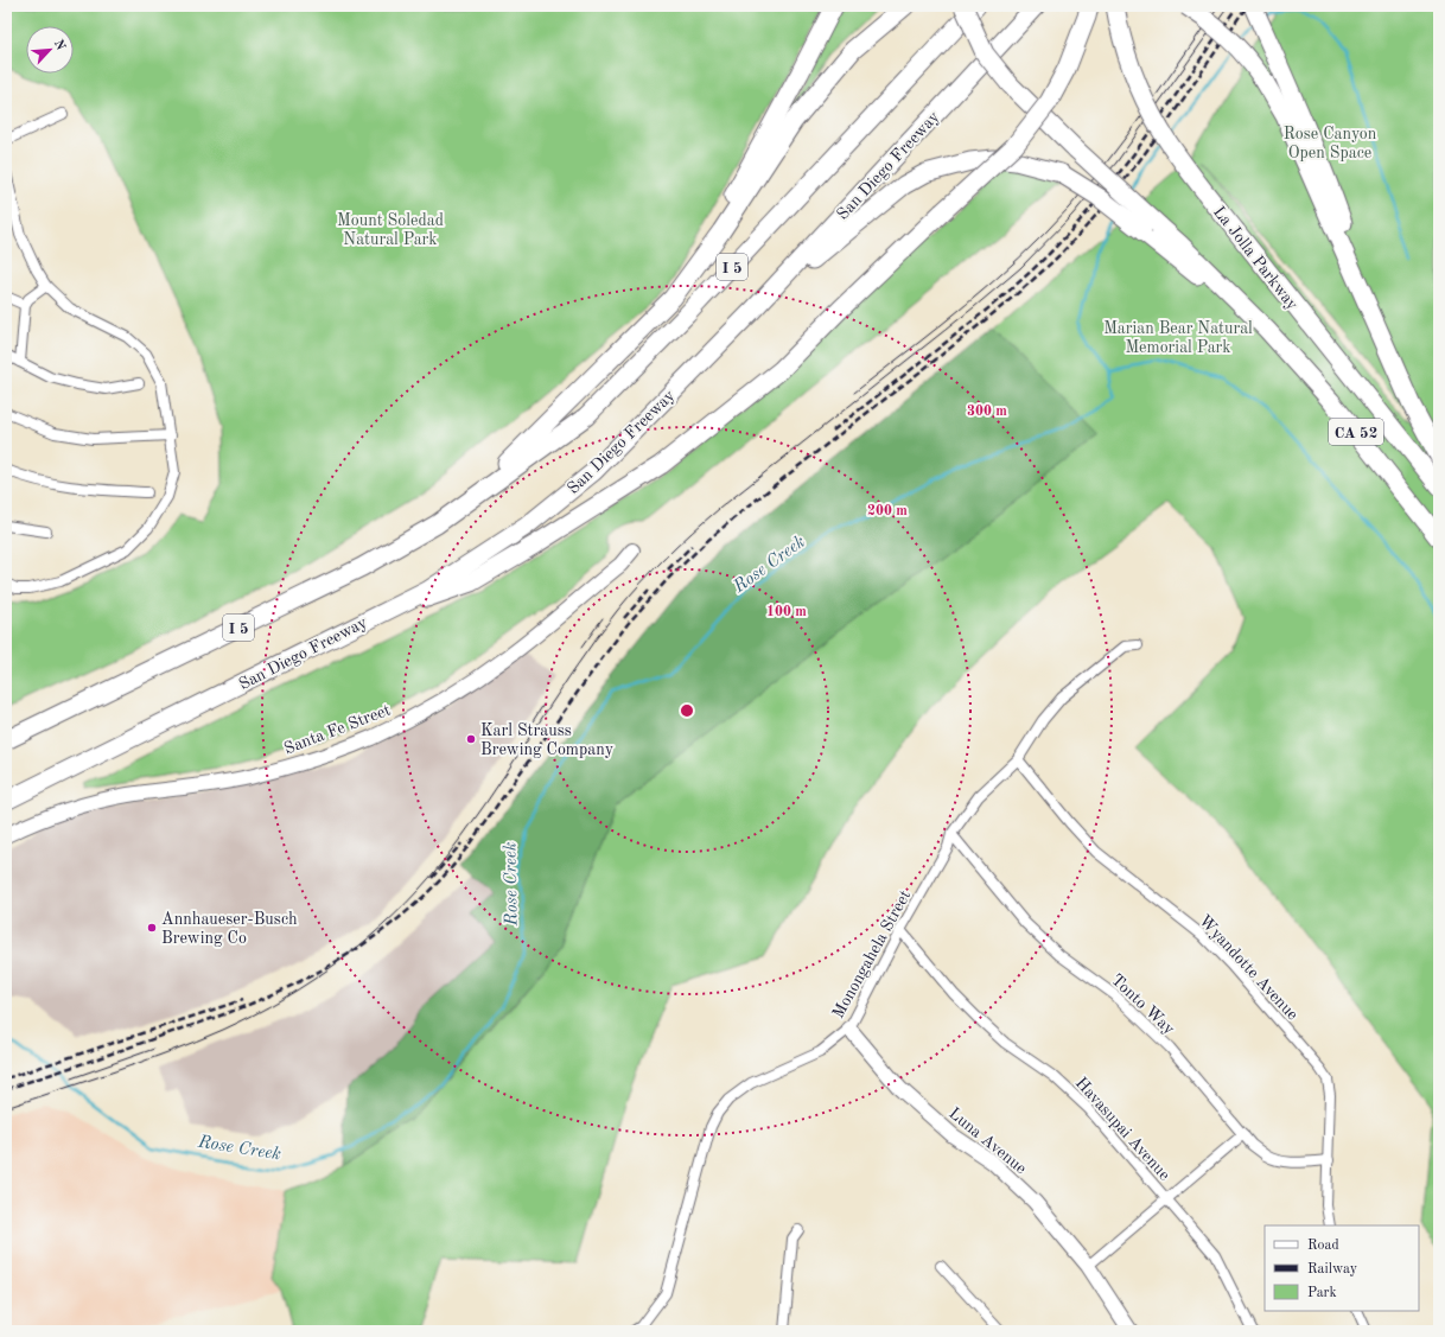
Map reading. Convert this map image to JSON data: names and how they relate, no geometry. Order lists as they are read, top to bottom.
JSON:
{
  "streets": {
    "highway": [
      "San Diego Freeway",
      "La Jolla Parkway",
      "I 5",
      "CA 52"
    ],
    "street": [
      "Santa Fe Street",
      "Monongahela Street",
      "Wyandotte Avenue",
      "Tonto Way",
      "Havasupai Avenue",
      "Luna Avenue"
    ]
  },
  "crossings": [
    ["Monongahela Street", "Wyandotte Avenue"],
    ["Monongahela Street", "Tonto Way"],
    ["Monongahela Street", "Havasupai Avenue"],
    ["Monongahela Street", "Luna Avenue"],
    ["Wyandotte Avenue", "Tonto Way"]
  ],
  "water": ["Rose Creek"],
  "parks": ["Rose Canyon Open Space", "Mount Soledad Natural Park", "Marian Bear Natural Memorial Park"],
  "places": ["Karl Strauss Brewing Company", "Annhaueser-Busch Brewing Co"],
  "legend": ["Road", "Railway", "Park"],
  "north": "top right",
  "rings": ["300 m", "200 m", "100 m"]
}
